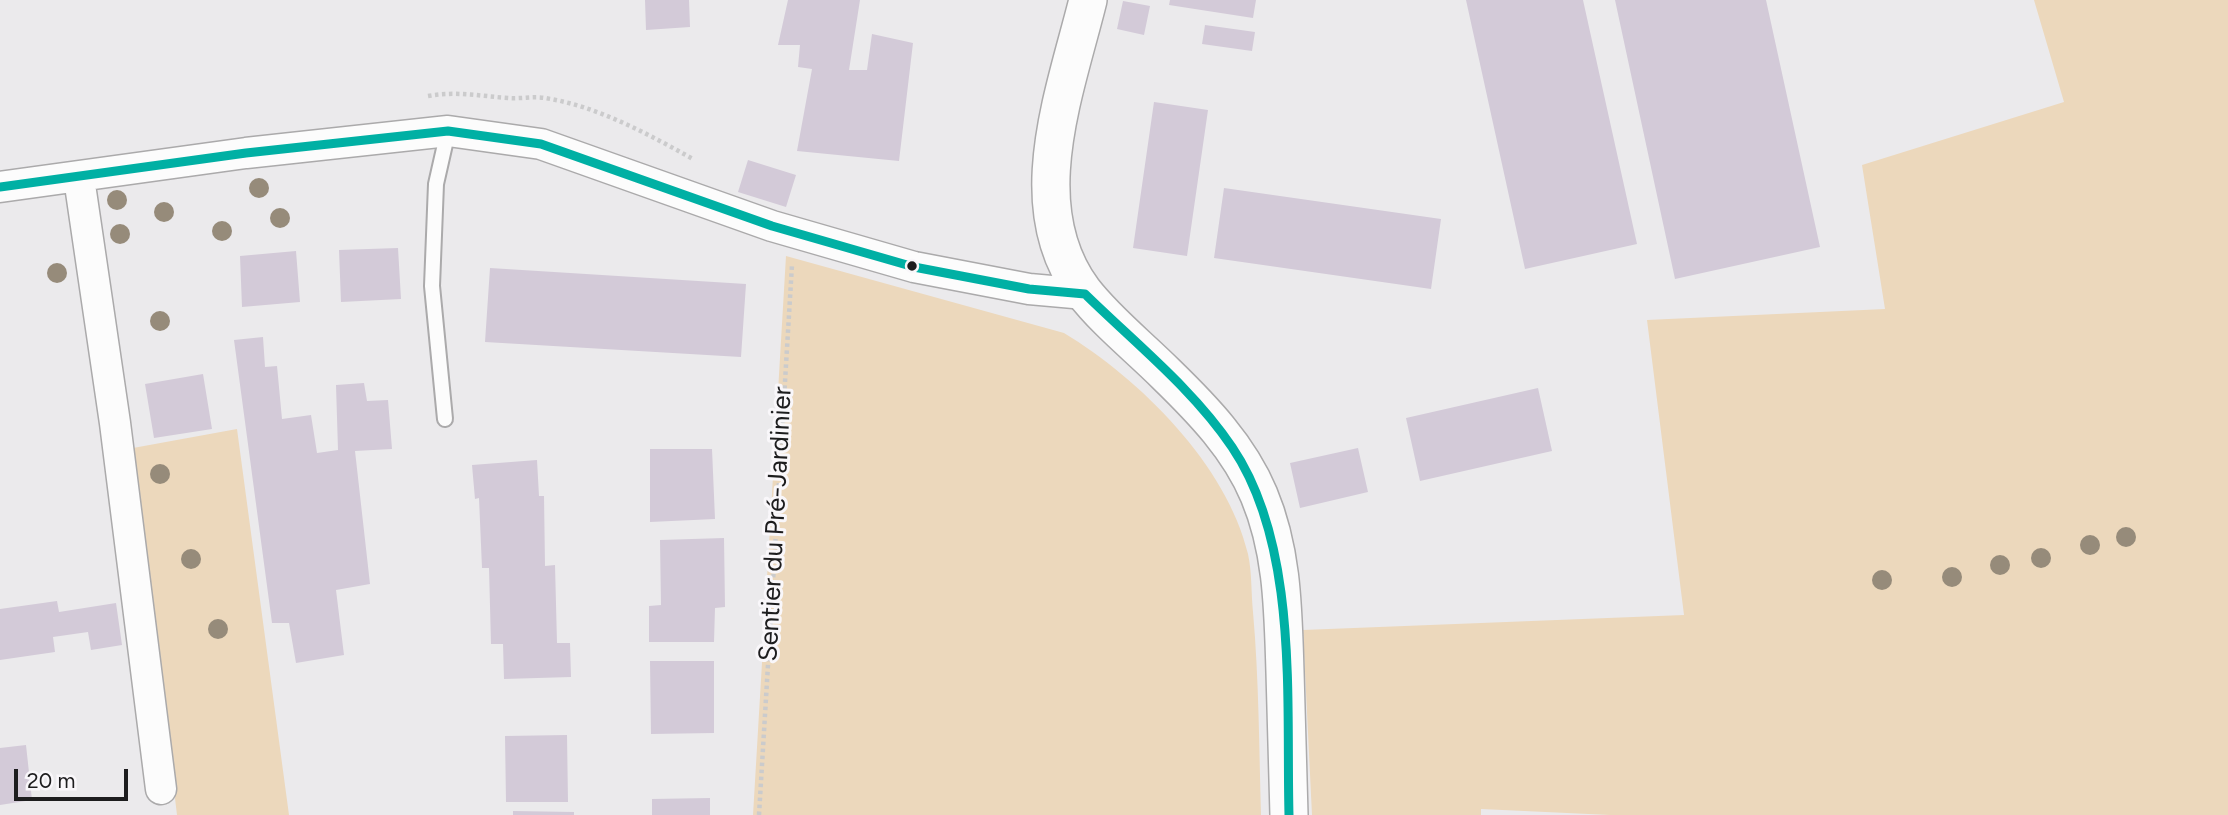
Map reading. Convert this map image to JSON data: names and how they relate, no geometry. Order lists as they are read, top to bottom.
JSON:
{
  "streets": {
    "path": ["Sentier du Pré-Jardinier"]
  },
  "scale_bar": "20 m"
}
